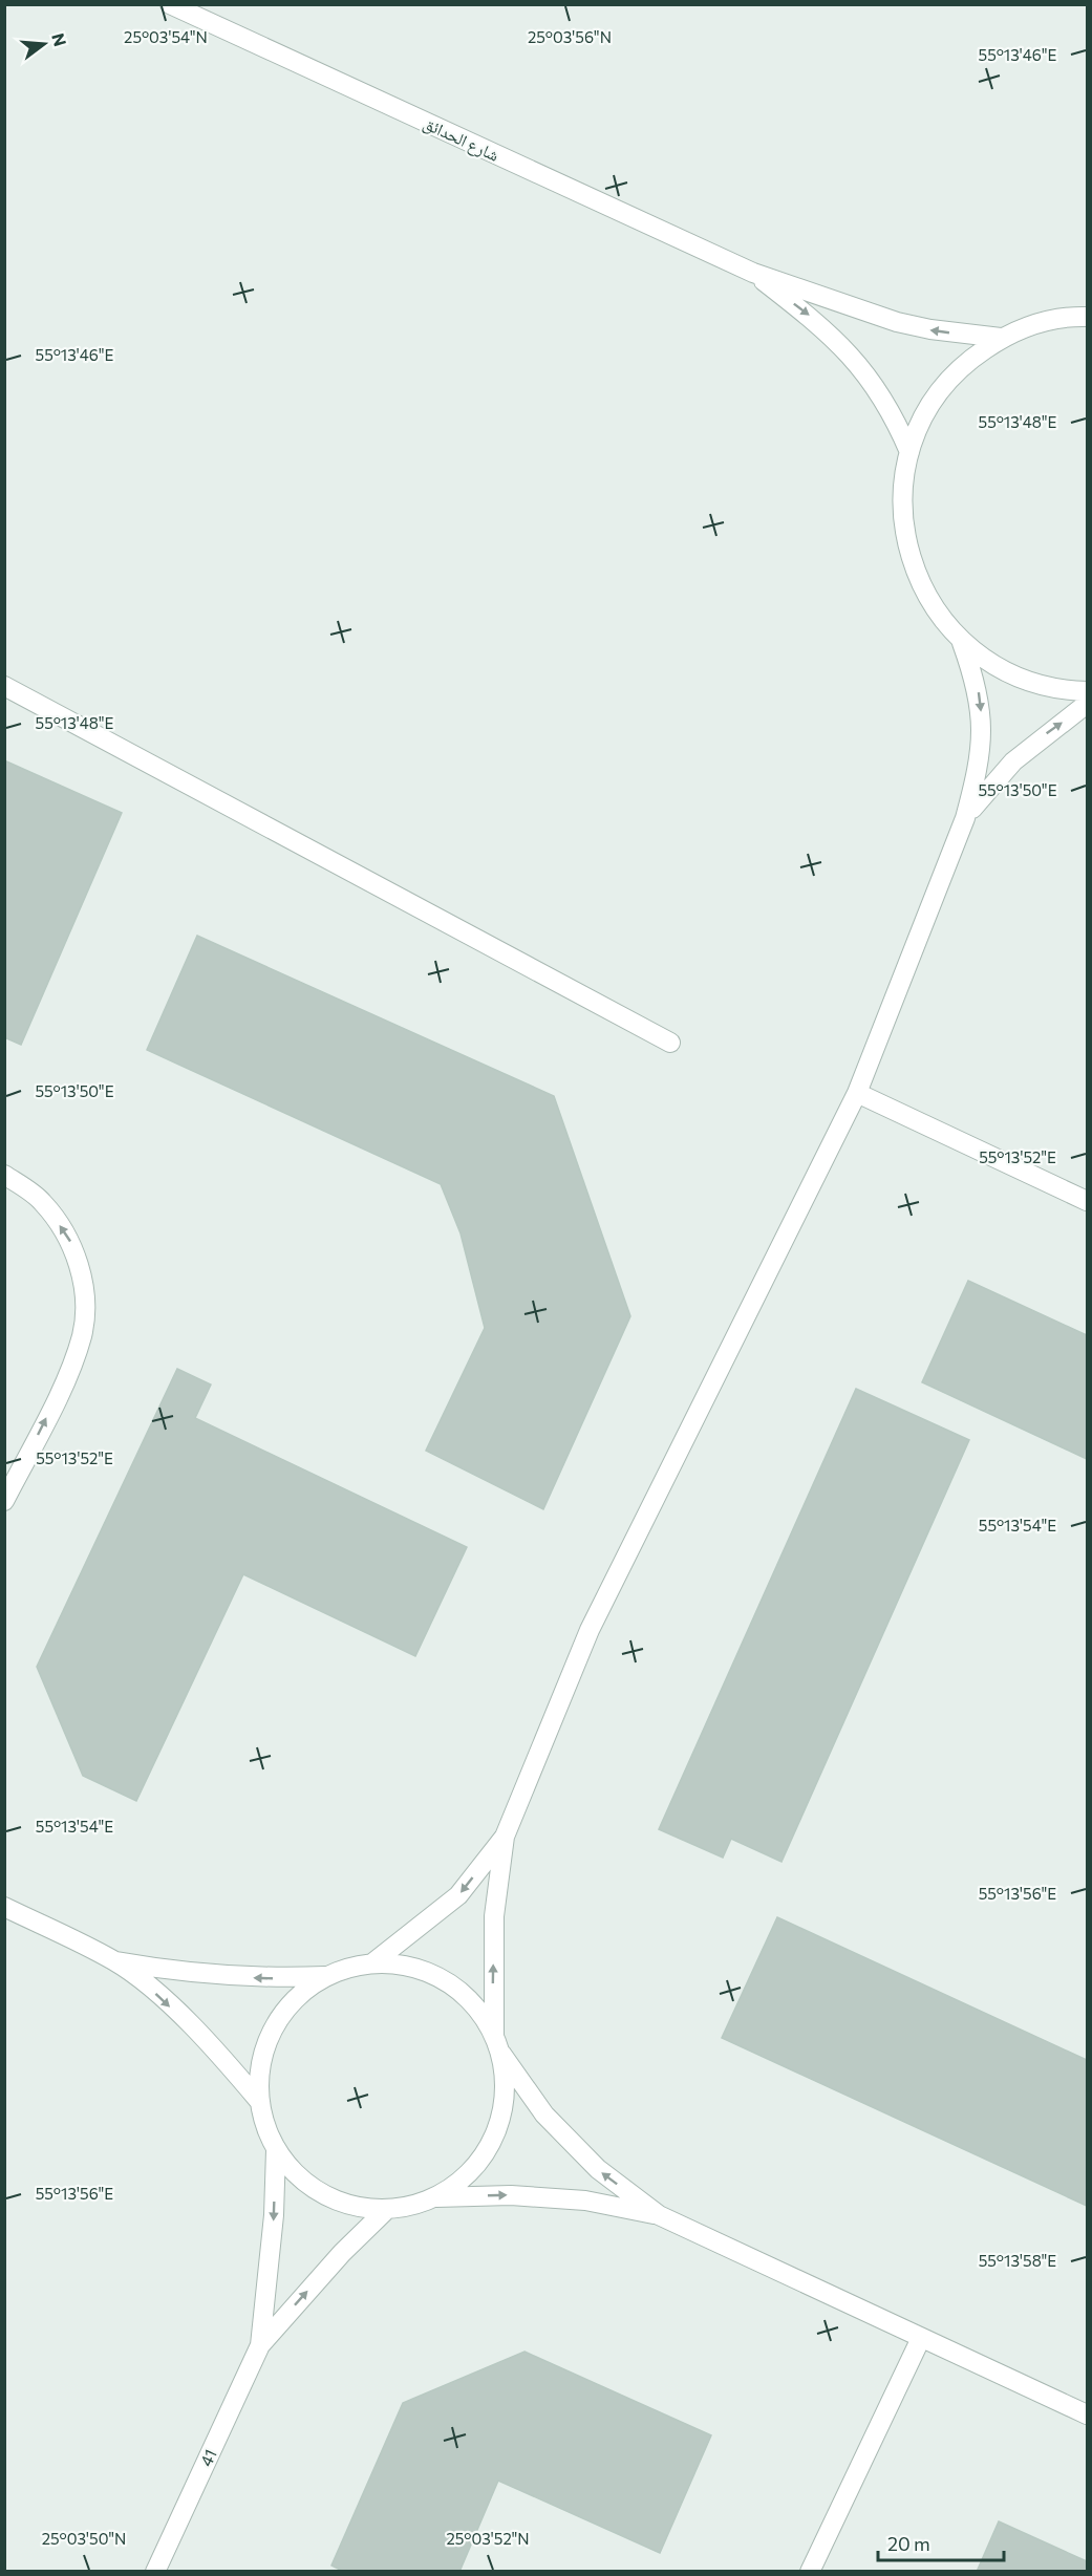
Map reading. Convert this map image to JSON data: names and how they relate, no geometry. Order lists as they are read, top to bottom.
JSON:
{
  "streets": {
    "street": ["شارع الحدائق", "41"]
  },
  "scale_bar": "20 m",
  "north": "right",
  "coordinates": [
    "25°03'54\"N",
    "25°03'56\"N",
    "55°13'46\"E",
    "55°13'48\"E",
    "55°13'50\"E",
    "55°13'52\"E",
    "55°13'54\"E",
    "55°13'56\"E",
    "55°13'58\"E",
    "25°03'50\"N",
    "25°03'52\"N"
  ]
}
